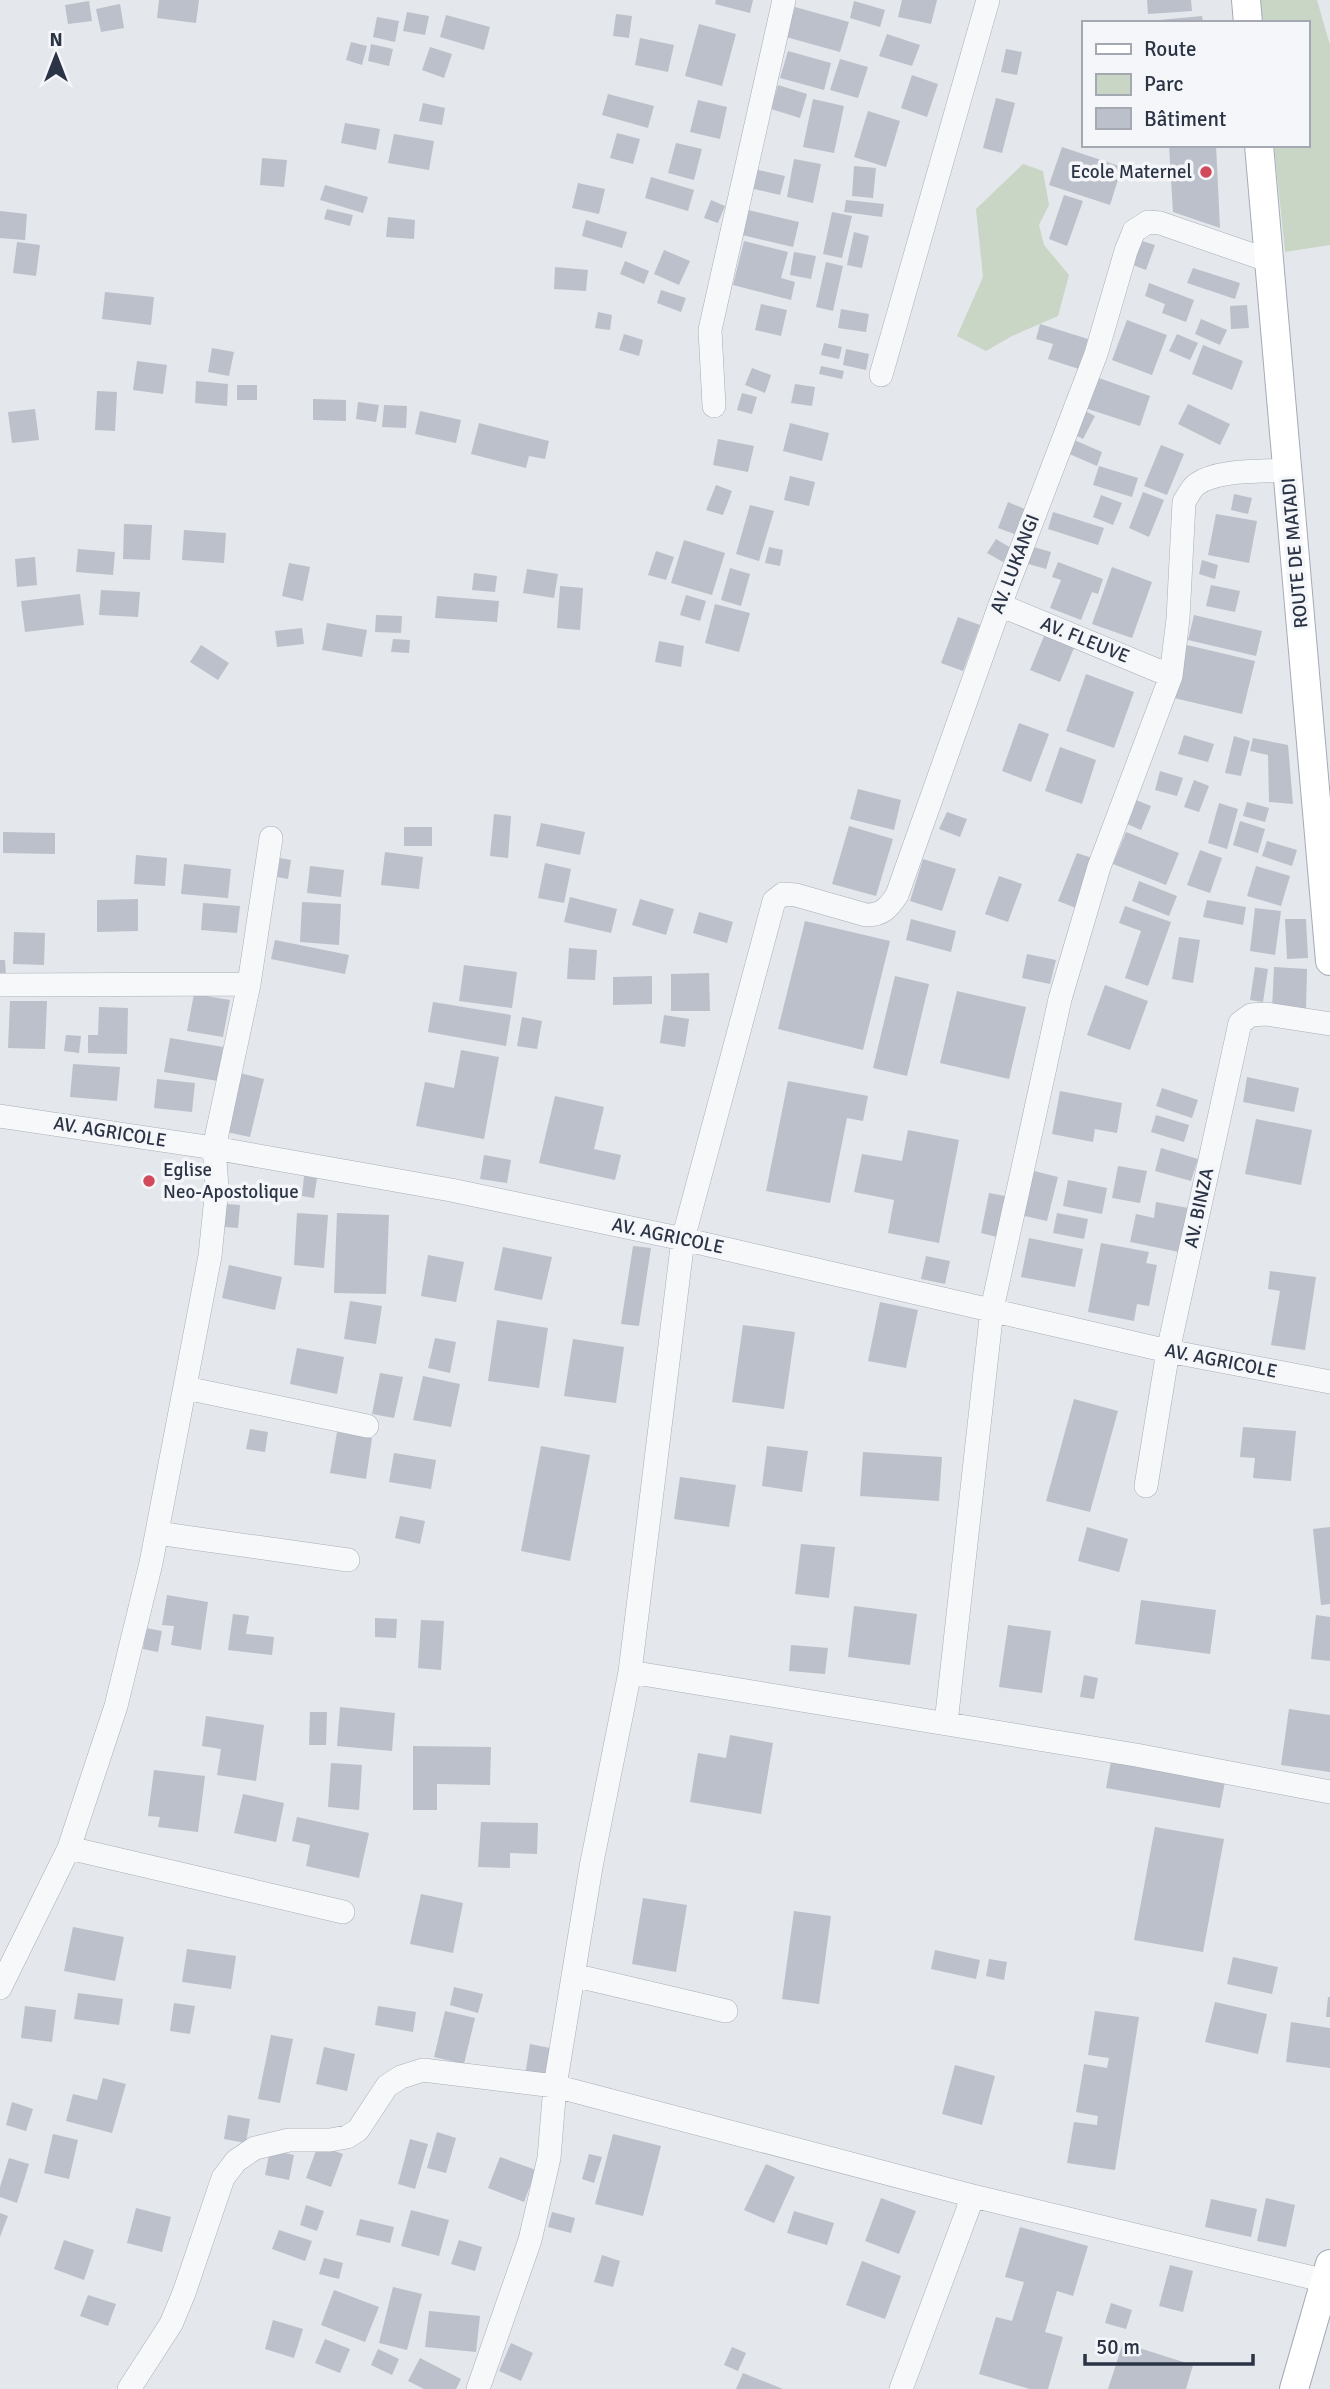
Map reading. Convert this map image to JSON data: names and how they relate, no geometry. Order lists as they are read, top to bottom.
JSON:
{
  "streets": {
    "main road": ["ROUTE DE MATADI"],
    "street": [
      "AV. LUKANGI",
      "AV. FLEUVE",
      "AV. AGRICOLE",
      "AV. BINZA"
    ]
  },
  "crossings": [
    ["ROUTE DE MATADI", "AV. LUKANGI"],
    ["AV. LUKANGI", "AV. FLEUVE"],
    ["AV. LUKANGI", "AV. AGRICOLE"],
    ["AV. AGRICOLE", "AV. BINZA"]
  ],
  "places": ["Ecole Maternel", "Eglise Neo-Apostolique"],
  "legend": ["Route", "Parc", "Bâtiment"],
  "scale_bar": "50 m",
  "north": "top"
}
